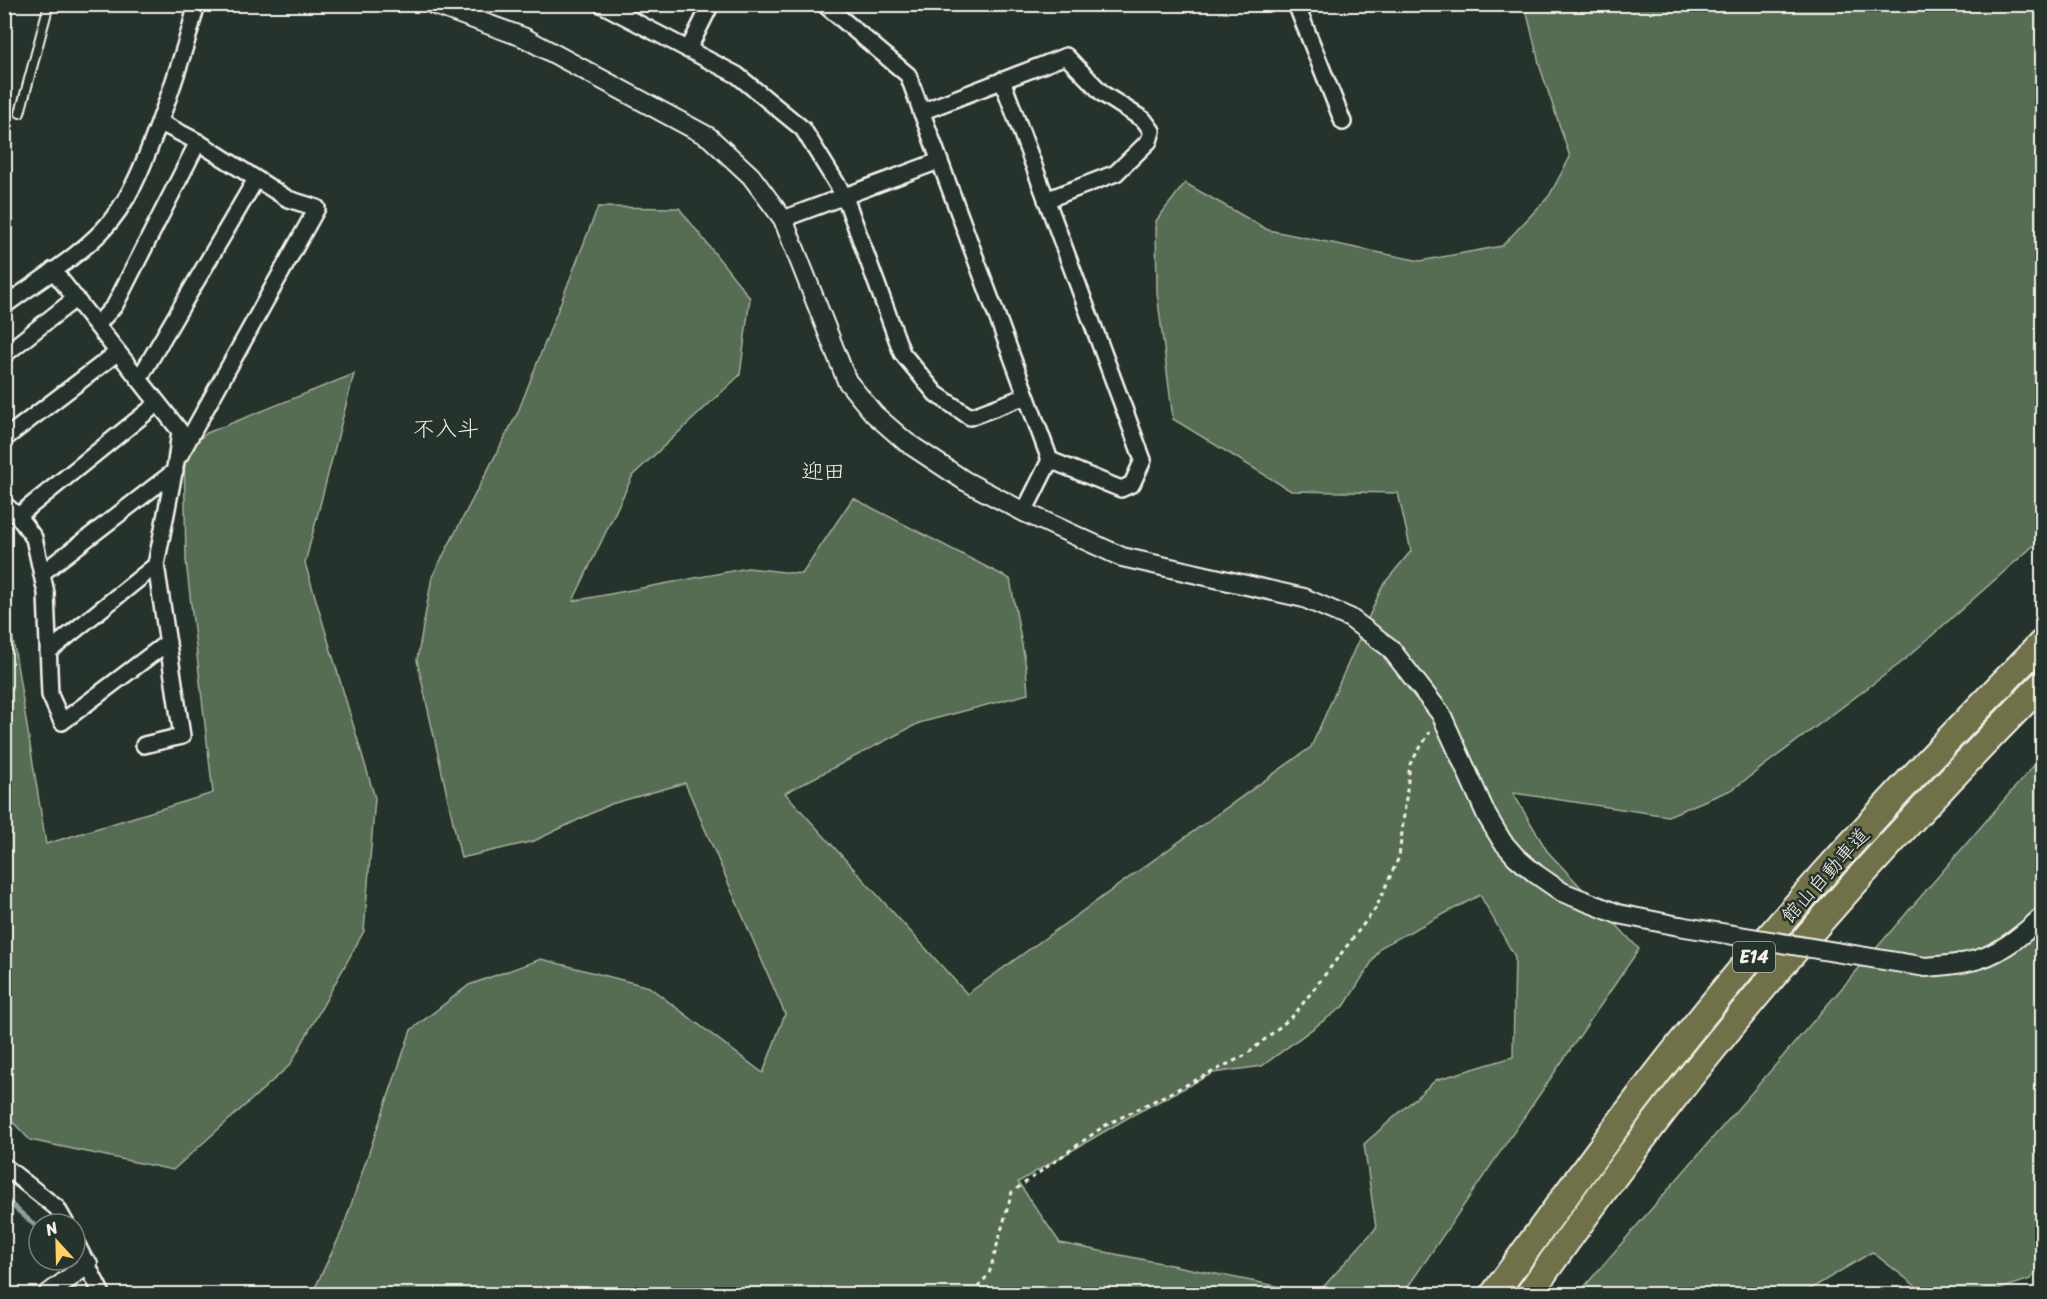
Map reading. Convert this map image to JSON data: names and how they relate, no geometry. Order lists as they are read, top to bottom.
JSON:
{
  "streets": {
    "highway": ["館山自動車道", "E14"]
  },
  "districts": ["不入斗", "迎田"],
  "north": "top"
}
